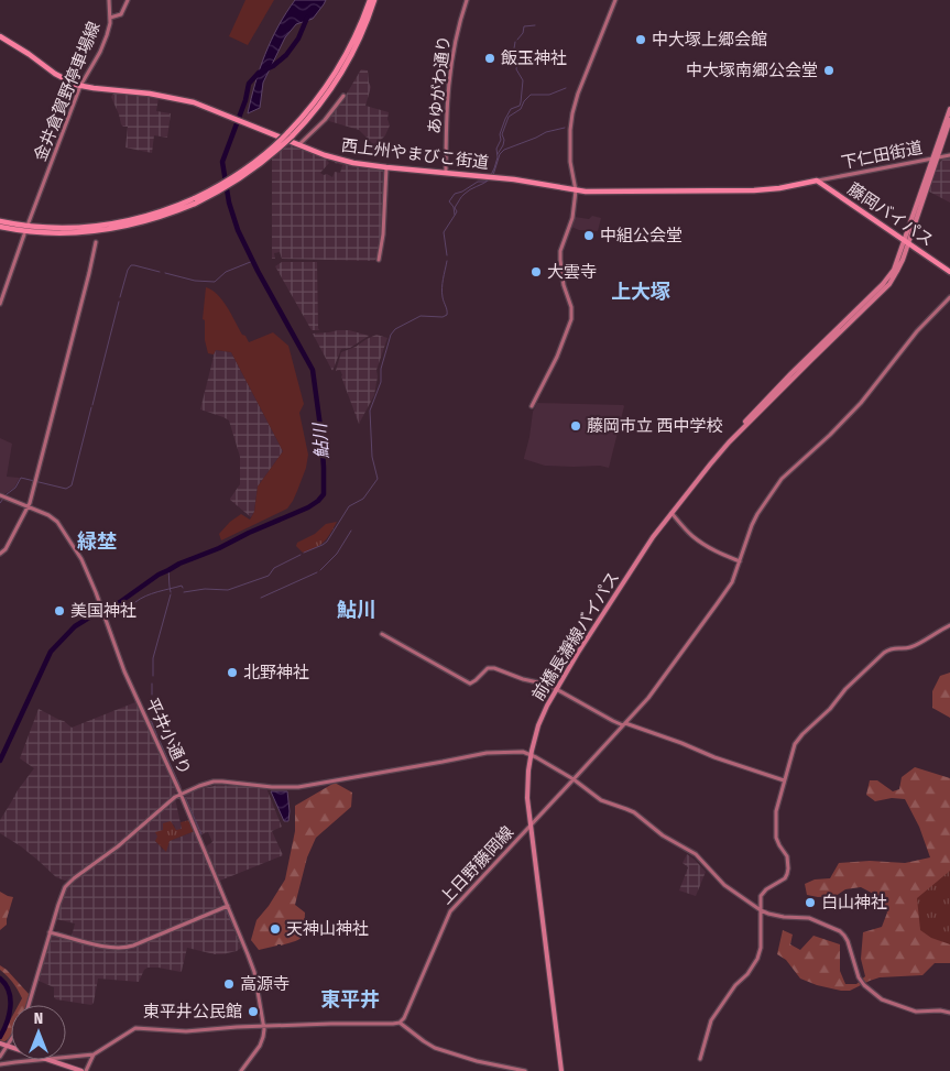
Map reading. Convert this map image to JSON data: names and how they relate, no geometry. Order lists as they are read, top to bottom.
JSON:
{
  "streets": {
    "highway": ["西上州やまびこ街道", "藤岡バイパス"],
    "main road": ["前橋長瀞線バイパス"],
    "street": [
      "あゆがわ通り",
      "金井倉賀野停車場線",
      "下仁田街道",
      "平井小通り",
      "上日野藤岡線"
    ]
  },
  "crossings": [
    ["あゆがわ通り", "西上州やまびこ街道"],
    ["金井倉賀野停車場線", "西上州やまびこ街道"],
    ["西上州やまびこ街道", "下仁田街道"],
    ["西上州やまびこ街道", "藤岡バイパス"],
    ["下仁田街道", "藤岡バイパス"],
    ["下仁田街道", "前橋長瀞線バイパス"],
    ["藤岡バイパス", "前橋長瀞線バイパス"],
    ["前橋長瀞線バイパス", "上日野藤岡線"]
  ],
  "districts": [
    "上大塚",
    "緑埜",
    "鮎川",
    "東平井"
  ],
  "water": ["鮎川"],
  "places": [
    "中大塚上郷会館",
    "飯玉神社",
    "中大塚南郷公会堂",
    "中組公会堂",
    "大雲寺",
    "藤岡市立 西中学校",
    "美国神社",
    "北野神社",
    "白山神社",
    "天神山神社",
    "高源寺",
    "東平井公民館"
  ],
  "north": "top"
}
